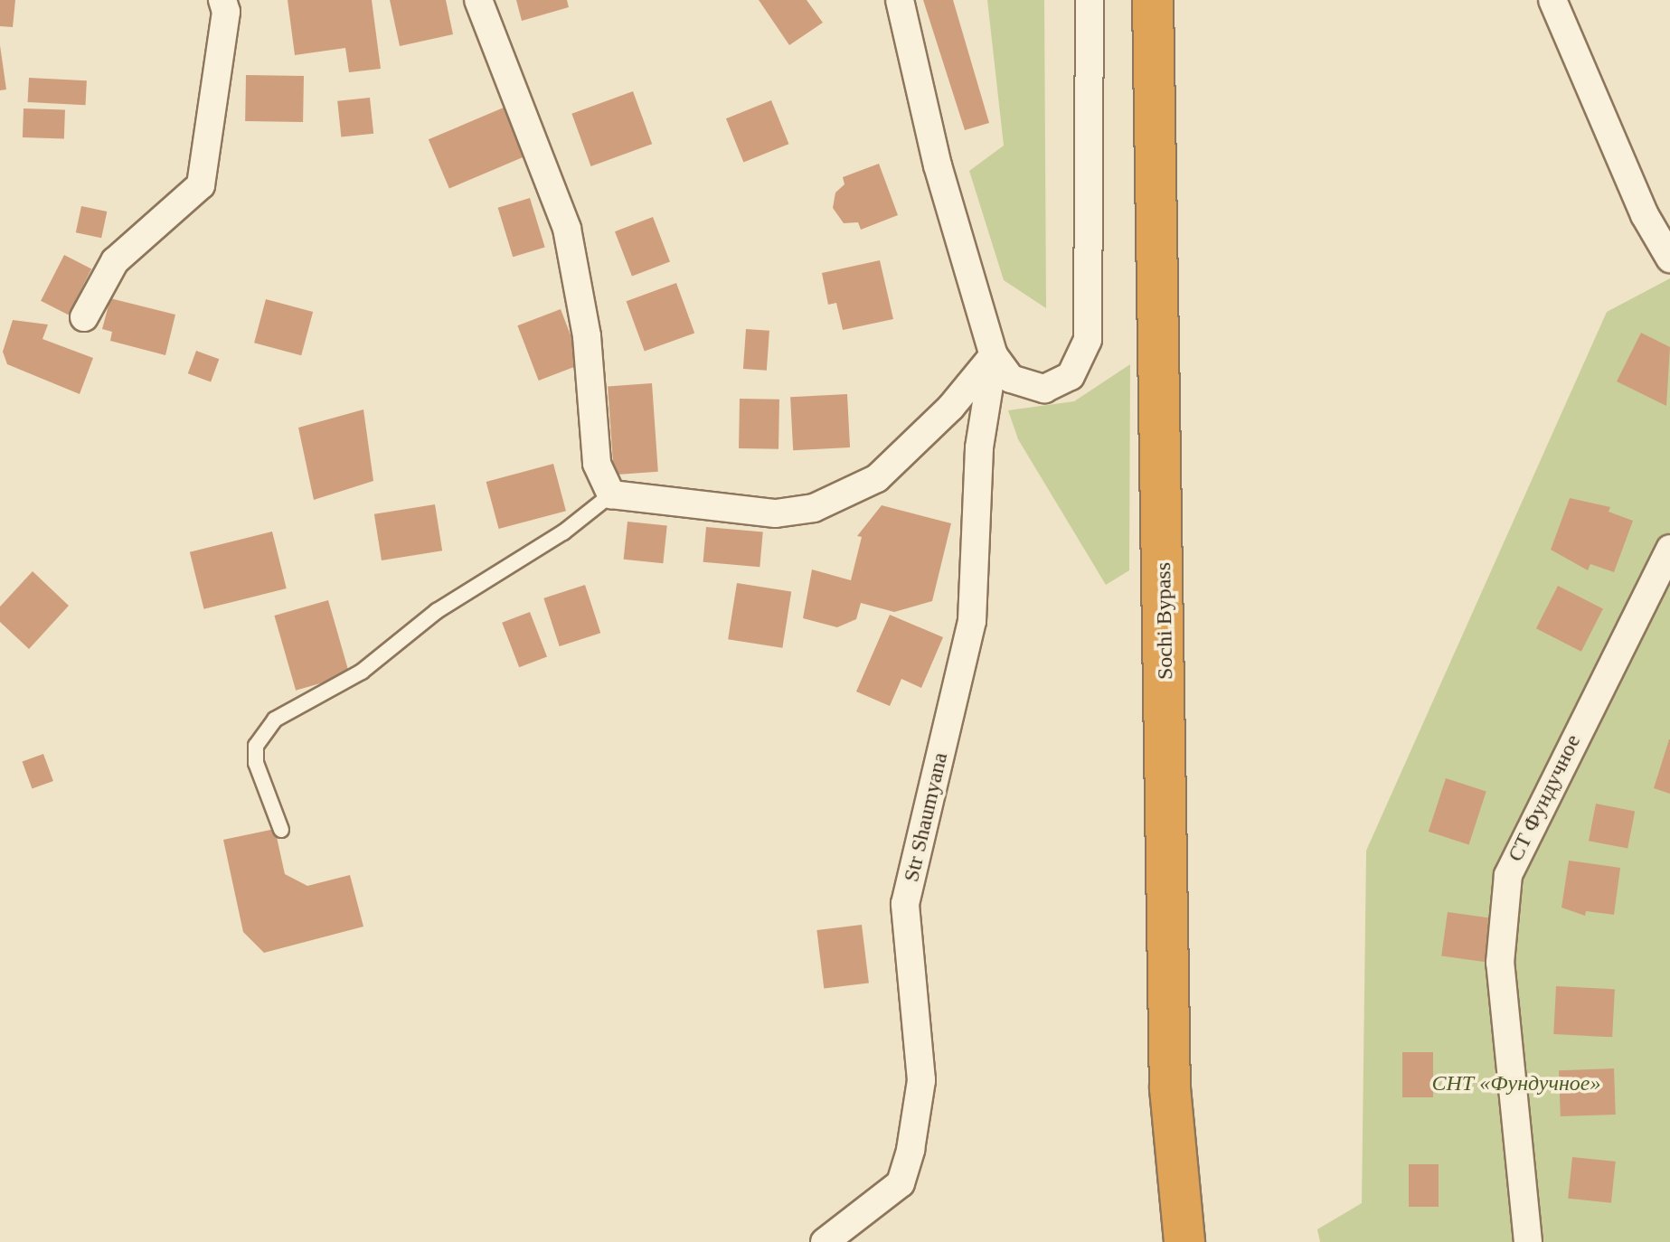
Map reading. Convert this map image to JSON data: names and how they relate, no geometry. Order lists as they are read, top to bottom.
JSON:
{
  "streets": {
    "highway": ["Sochi Bypass"],
    "street": ["СТ Фундучное", "Str Shaumyana"]
  },
  "parks": ["СНТ «Фундучное»"]
}
